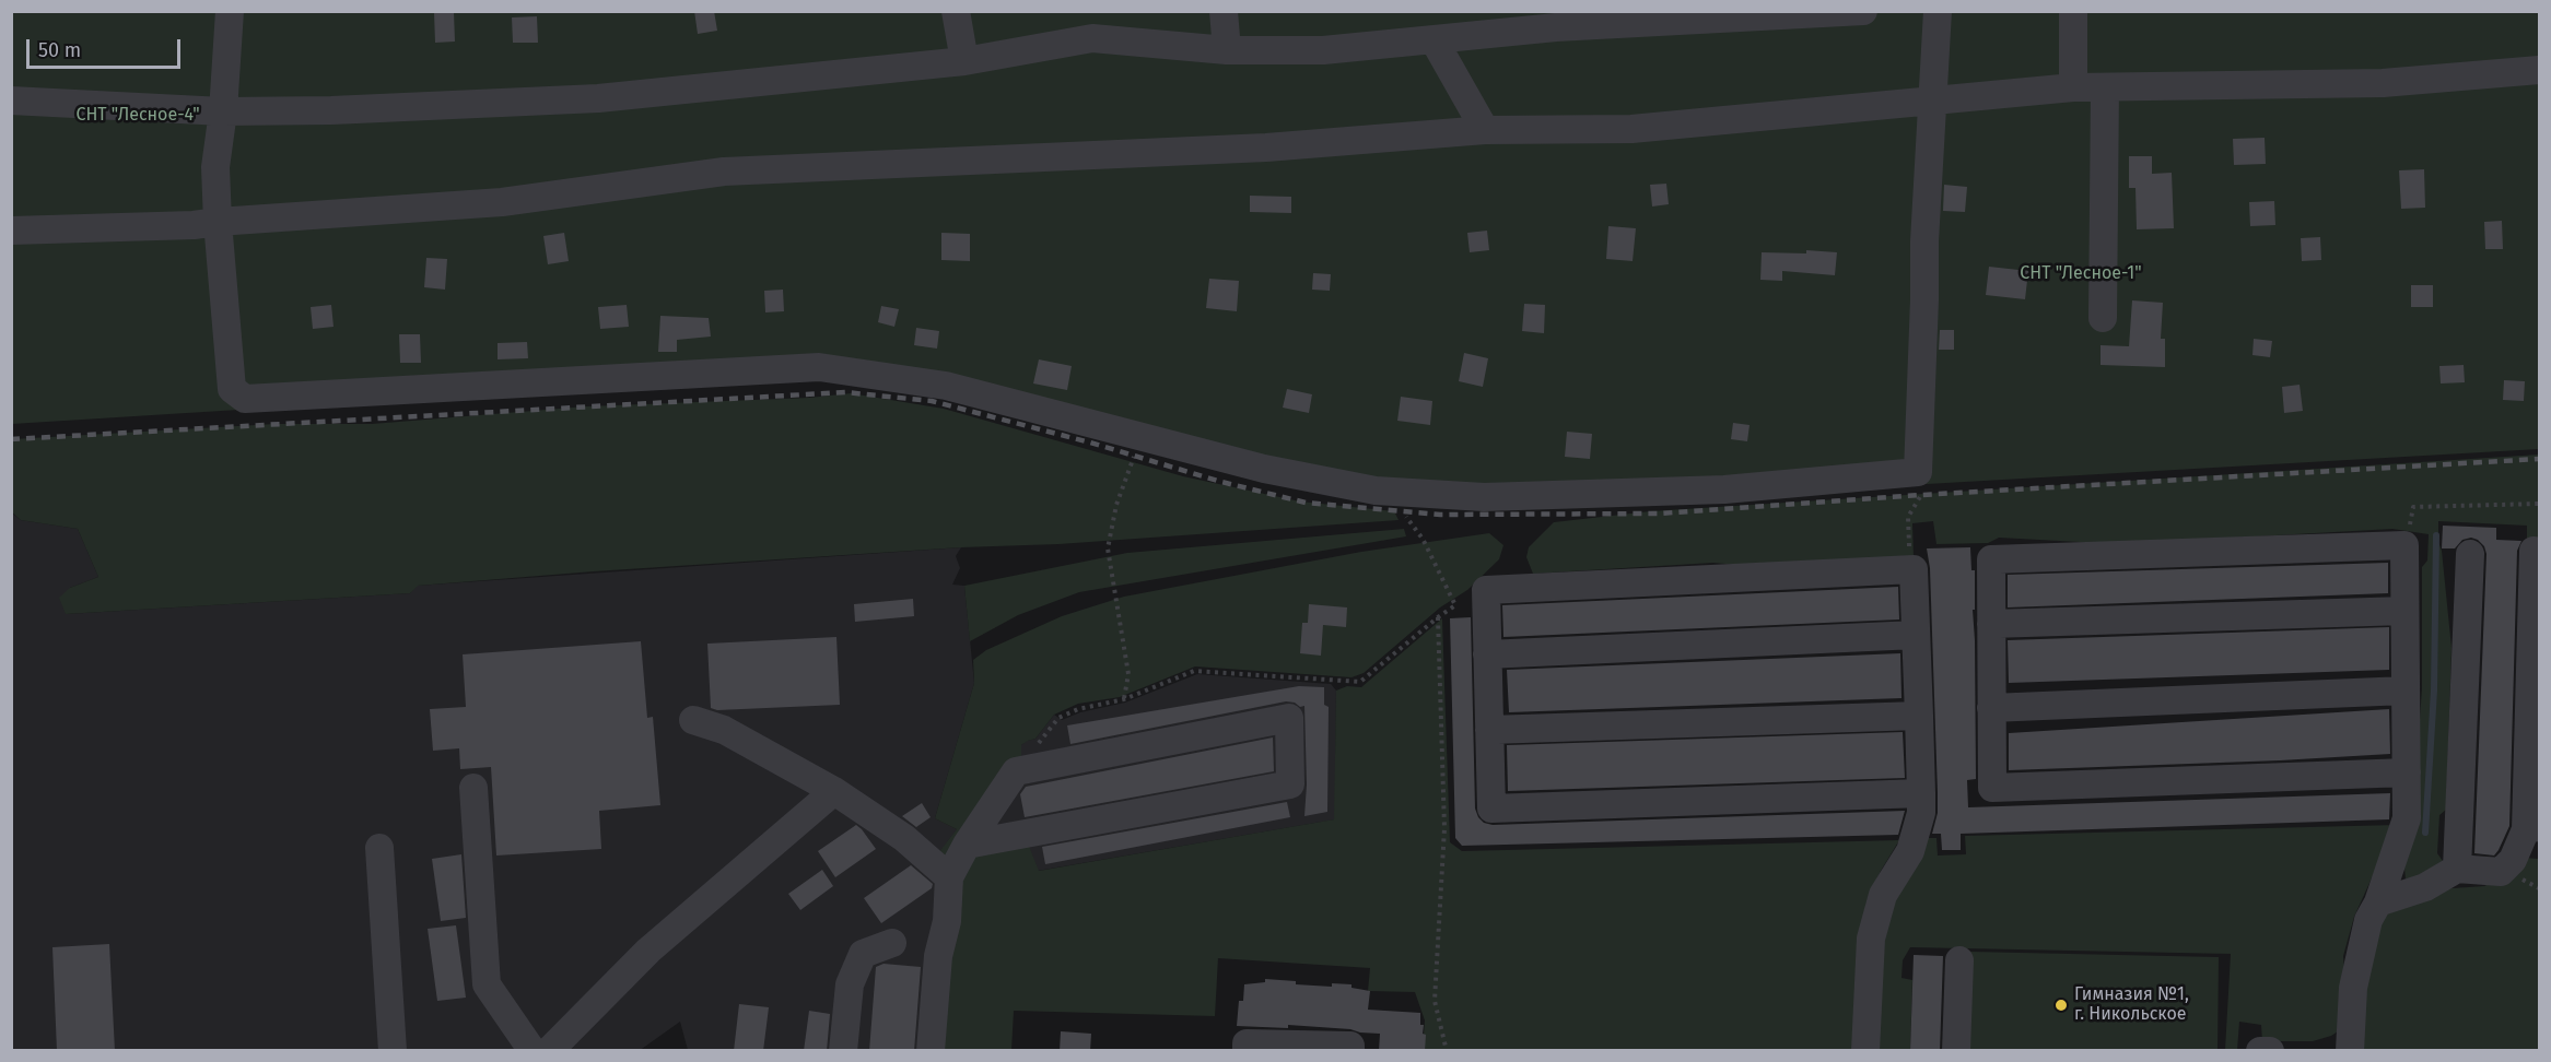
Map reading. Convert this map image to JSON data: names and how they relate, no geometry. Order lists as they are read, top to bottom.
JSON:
{
  "parks": ["СНТ \"Лесное-4\"", "СНТ \"Лесное-1\""],
  "places": ["Гимназия №1, г. Никольское"],
  "scale_bar": "50 m"
}
